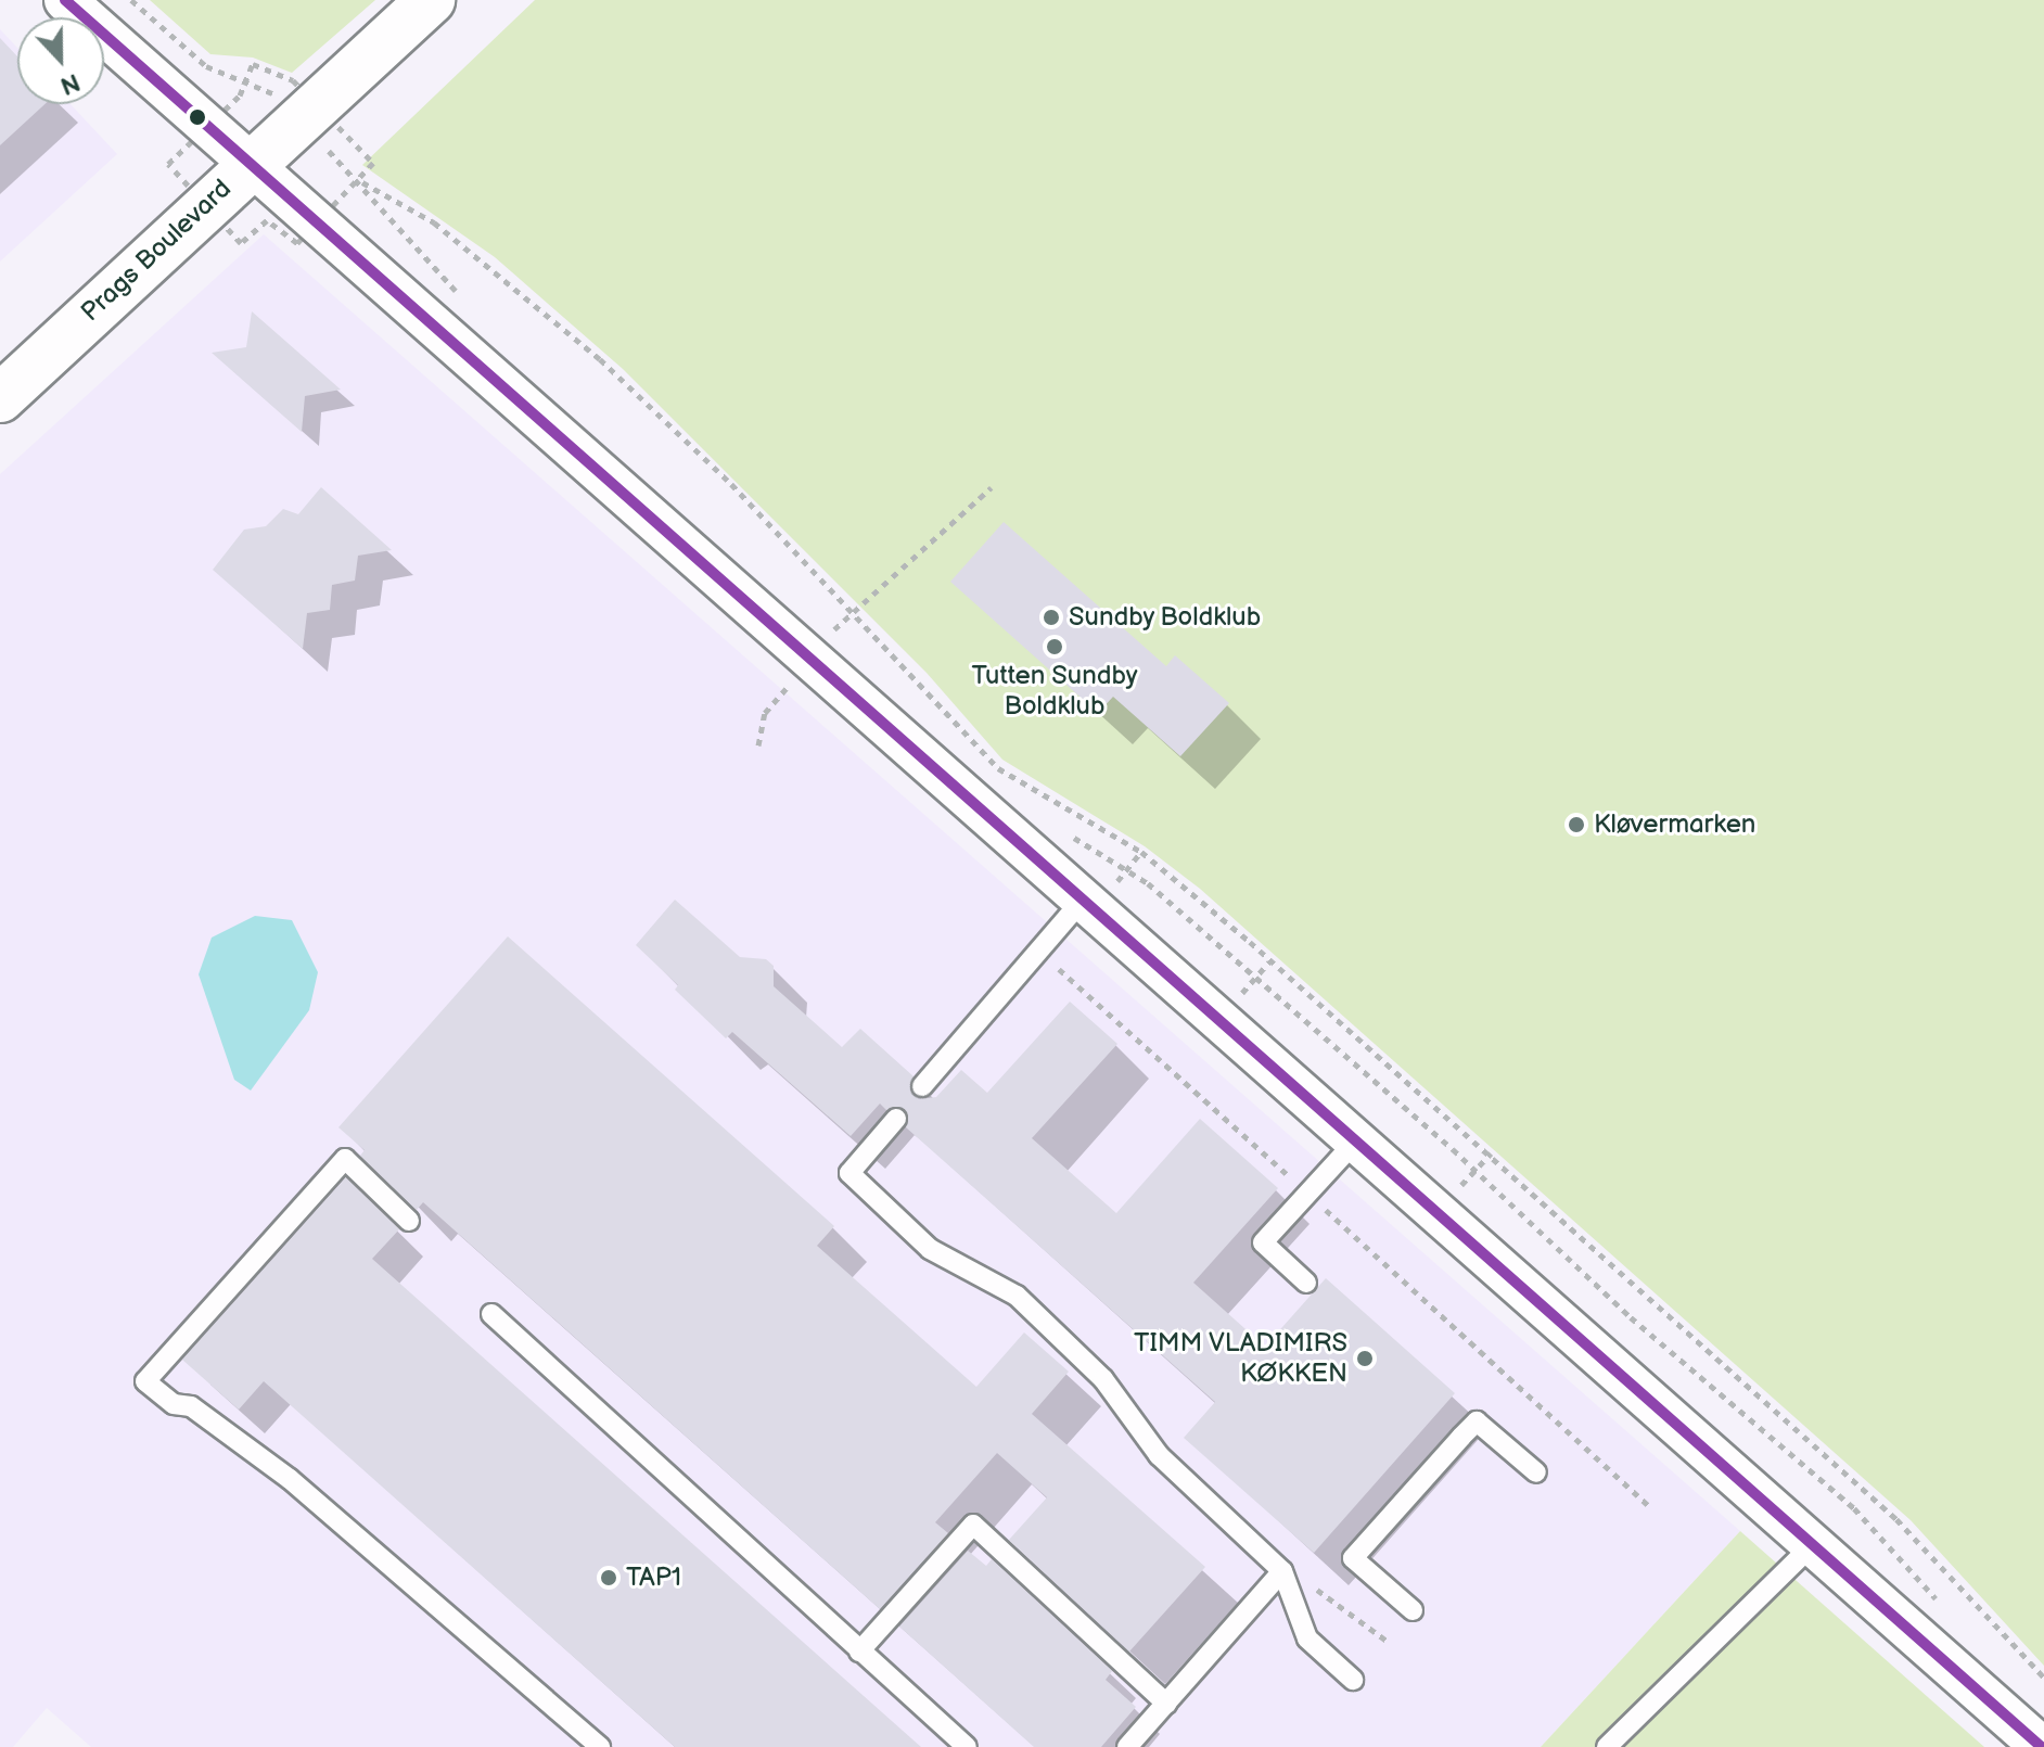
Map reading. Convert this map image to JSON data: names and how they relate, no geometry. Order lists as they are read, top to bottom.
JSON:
{
  "streets": {
    "street": ["Prags Boulevard"]
  },
  "places": [
    "Sundby Boldklub",
    "Tutten Sundby Boldklub",
    "Kløvermarken",
    "TIMM VLADIMIRS KØKKEN",
    "TAP1"
  ],
  "north": "bottom"
}
